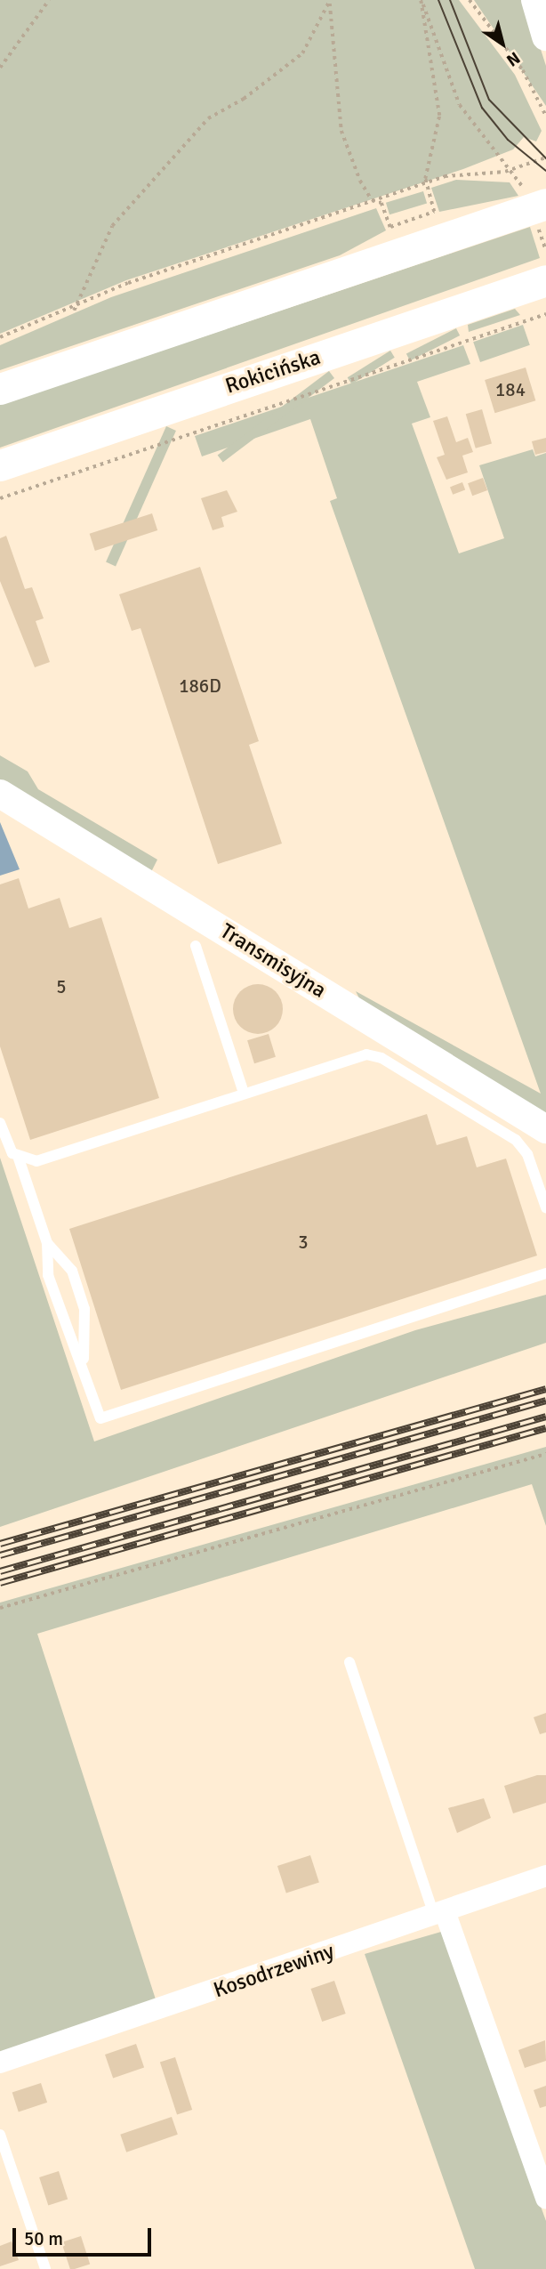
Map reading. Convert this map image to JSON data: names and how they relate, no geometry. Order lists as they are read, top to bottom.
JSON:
{
  "streets": {
    "main road": ["Rokicińska"],
    "street": ["Transmisyjna", "Kosodrzewiny"]
  },
  "house_numbers": [
    "184",
    "186D",
    "5",
    "3"
  ],
  "scale_bar": "50 m",
  "north": "bottom right"
}
